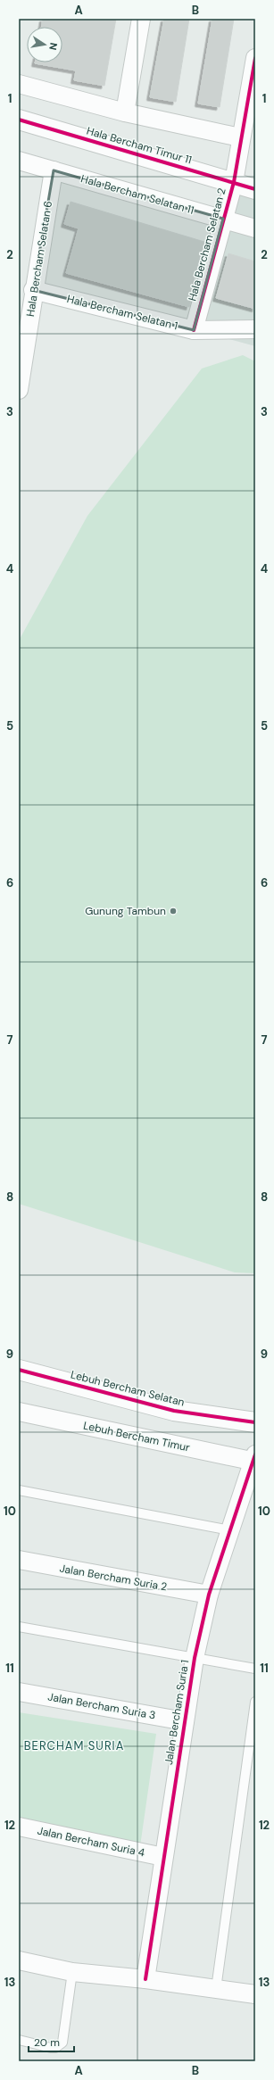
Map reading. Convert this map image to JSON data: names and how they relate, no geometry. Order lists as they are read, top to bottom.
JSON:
{
  "streets": {
    "street": [
      "Hala Bercham Timur 11",
      "Hala Bercham Selatan 11",
      "Hala Bercham Selatan 2",
      "Hala Bercham Selatan 6",
      "Hala Bercham Selatan 1",
      "Lebuh Bercham Selatan",
      "Lebuh Bercham Timur",
      "Jalan Bercham Suria 2",
      "Jalan Bercham Suria 3",
      "Jalan Bercham Suria 1",
      "Jalan Bercham Suria 4"
    ]
  },
  "crossings": [
    ["Hala Bercham Timur 11", "Hala Bercham Selatan 2"],
    ["Hala Bercham Selatan 11", "Hala Bercham Selatan 2"],
    ["Hala Bercham Selatan 11", "Hala Bercham Selatan 6"],
    ["Hala Bercham Selatan 2", "Hala Bercham Selatan 1"],
    ["Hala Bercham Selatan 6", "Hala Bercham Selatan 1"],
    ["Lebuh Bercham Timur", "Jalan Bercham Suria 1"],
    ["Jalan Bercham Suria 2", "Jalan Bercham Suria 1"],
    ["Jalan Bercham Suria 3", "Jalan Bercham Suria 1"],
    ["Jalan Bercham Suria 1", "Jalan Bercham Suria 4"]
  ],
  "districts": ["BERCHAM SURIA"],
  "places": ["Gunung Tambun"],
  "scale_bar": "20 m",
  "north": "right",
  "grid": {
    "columns": ["A", "B"],
    "rows": [
      "1",
      "2",
      "3",
      "4",
      "5",
      "6",
      "7",
      "8",
      "9",
      "10",
      "11",
      "12",
      "13"
    ]
  }
}
